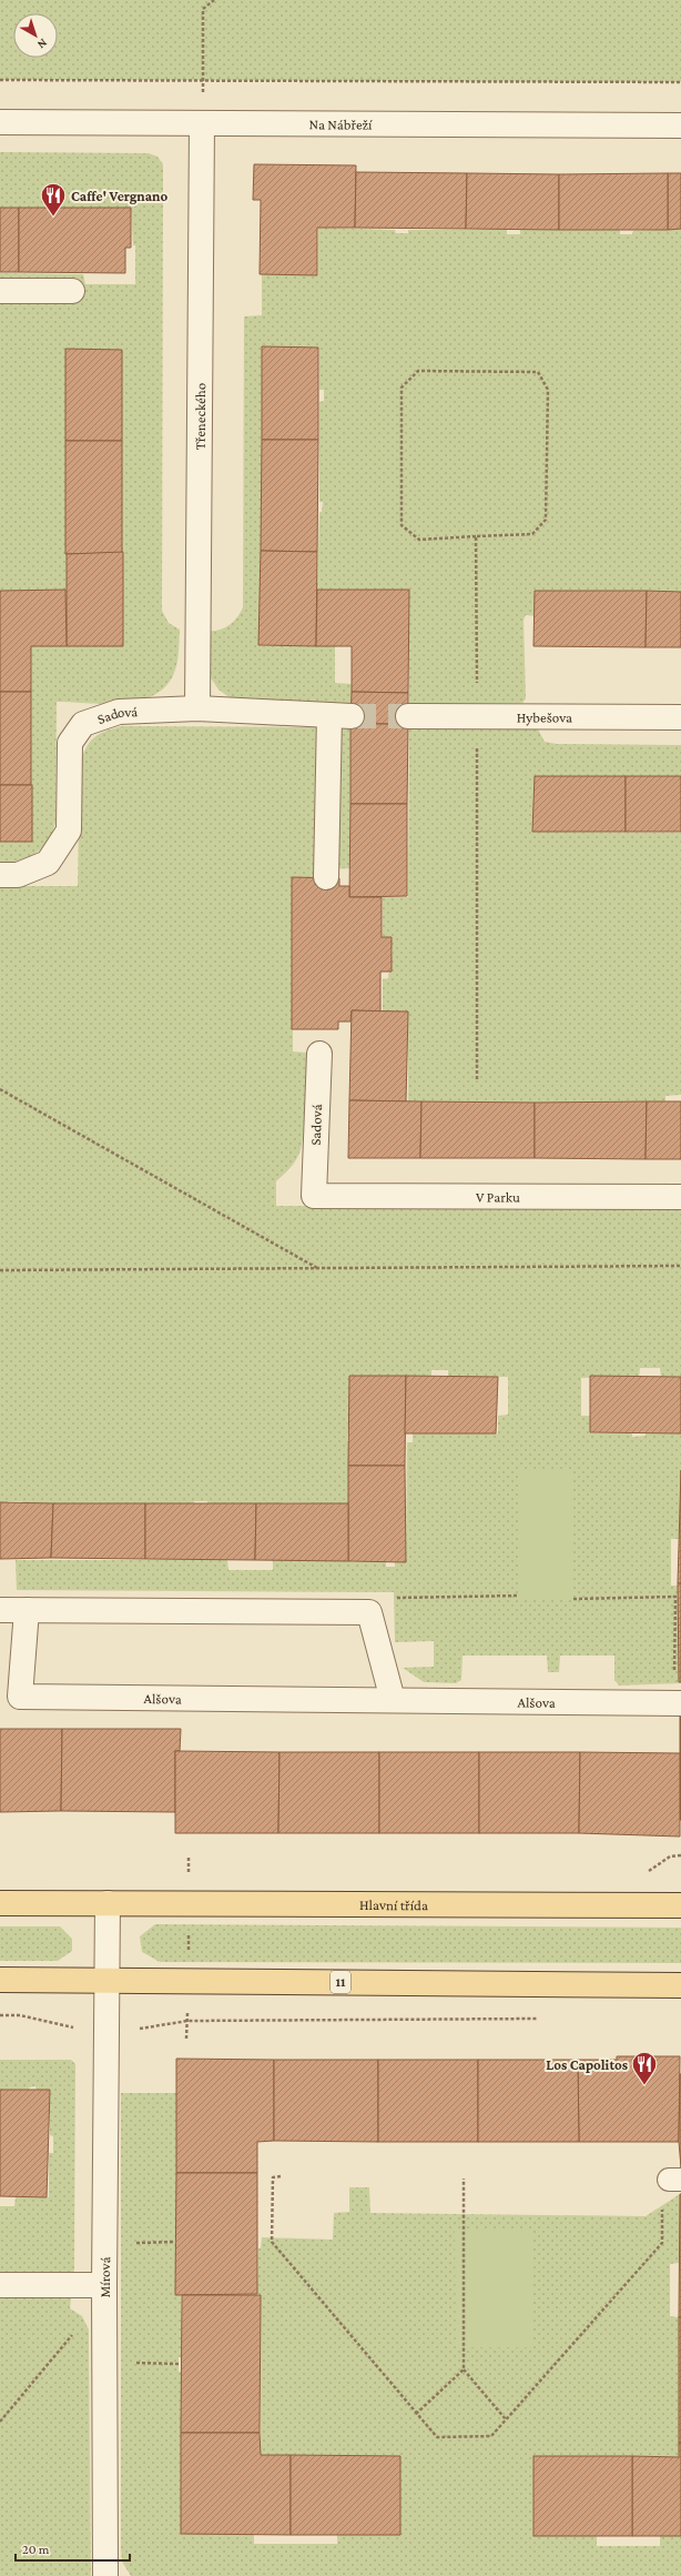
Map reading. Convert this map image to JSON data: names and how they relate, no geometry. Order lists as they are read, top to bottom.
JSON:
{
  "streets": {
    "main road": ["Hlavní třída", "11"],
    "street": [
      "Na Nábřeží",
      "Třeneckého",
      "Sadová",
      "Hybešova",
      "V Parku",
      "Alšova",
      "Mírová"
    ]
  },
  "crossings": [
    ["Na Nábřeží", "Třeneckého"],
    ["Třeneckého", "Sadová"],
    ["Sadová", "V Parku"],
    ["11", "Mírová"]
  ],
  "places": {
    "restaurant": ["Caffe' Vergnano", "Los Capolitos"]
  },
  "scale_bar": "20 m",
  "north": "bottom right"
}
